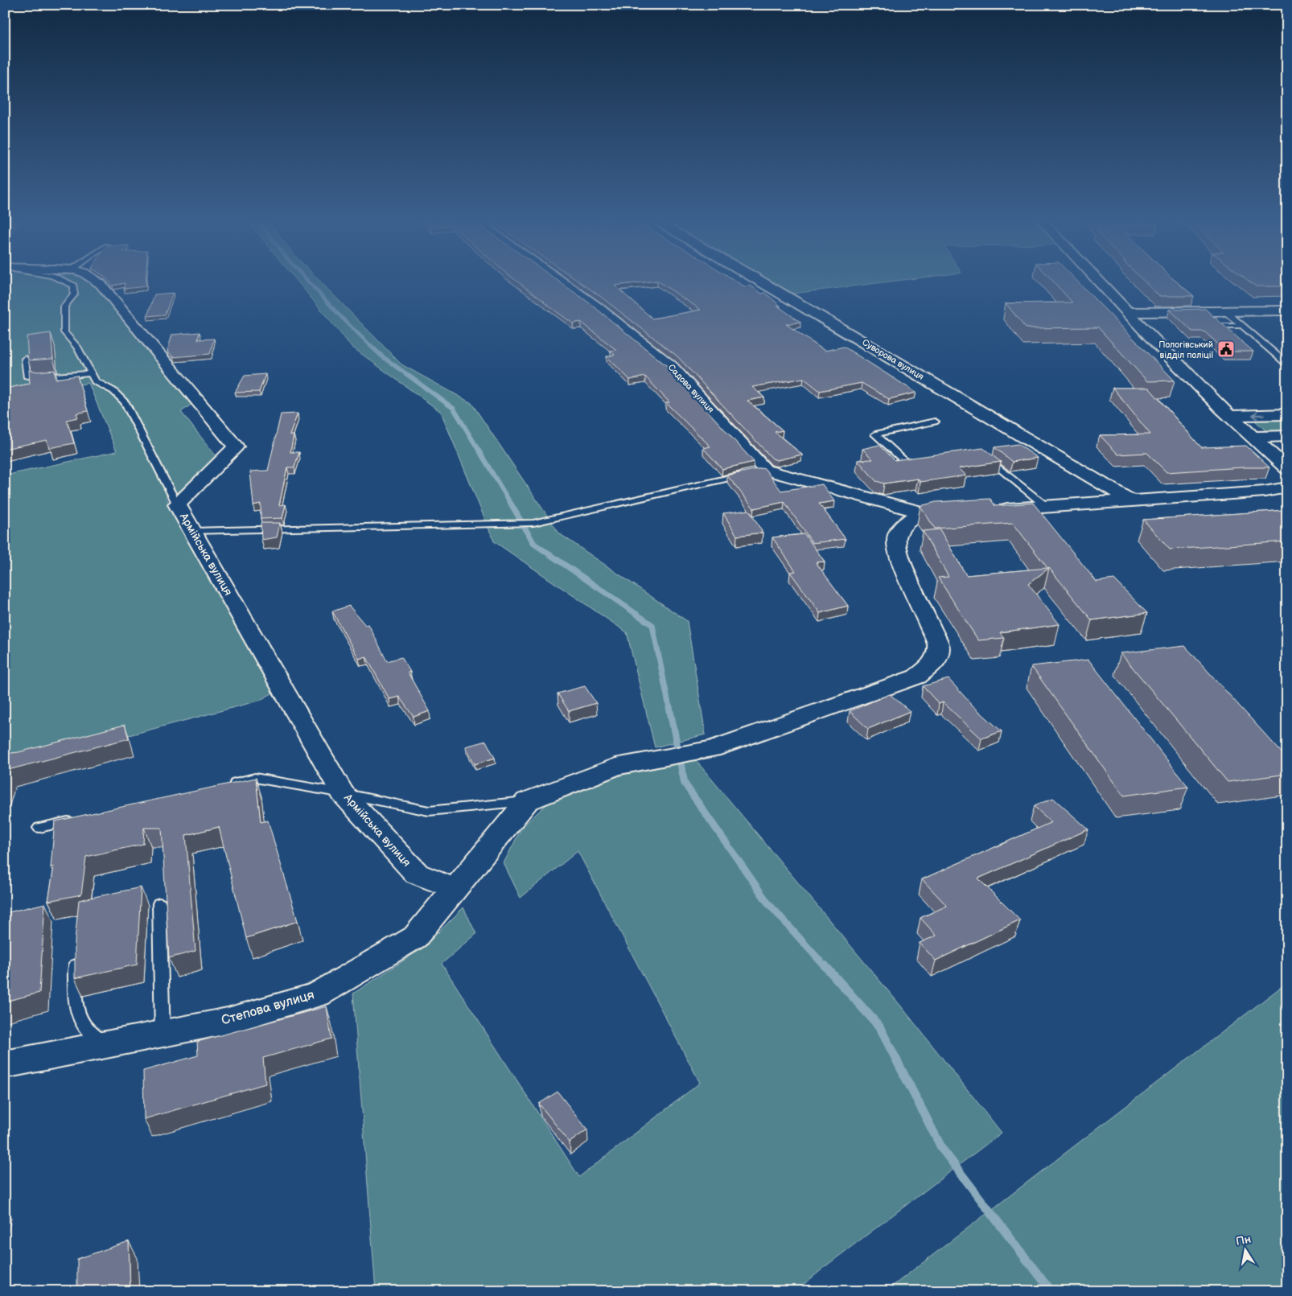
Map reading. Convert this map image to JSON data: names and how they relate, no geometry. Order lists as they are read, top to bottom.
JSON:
{
  "streets": {
    "street": [
      "Суворова вулиця",
      "Садова вулиця",
      "Армійська вулиця",
      "Степова вулиця"
    ]
  },
  "crossings": [
    ["Армійська вулиця", "Степова вулиця"]
  ],
  "places": {
    "public building": ["Пологівський відділ поліції"]
  },
  "north": "top"
}
